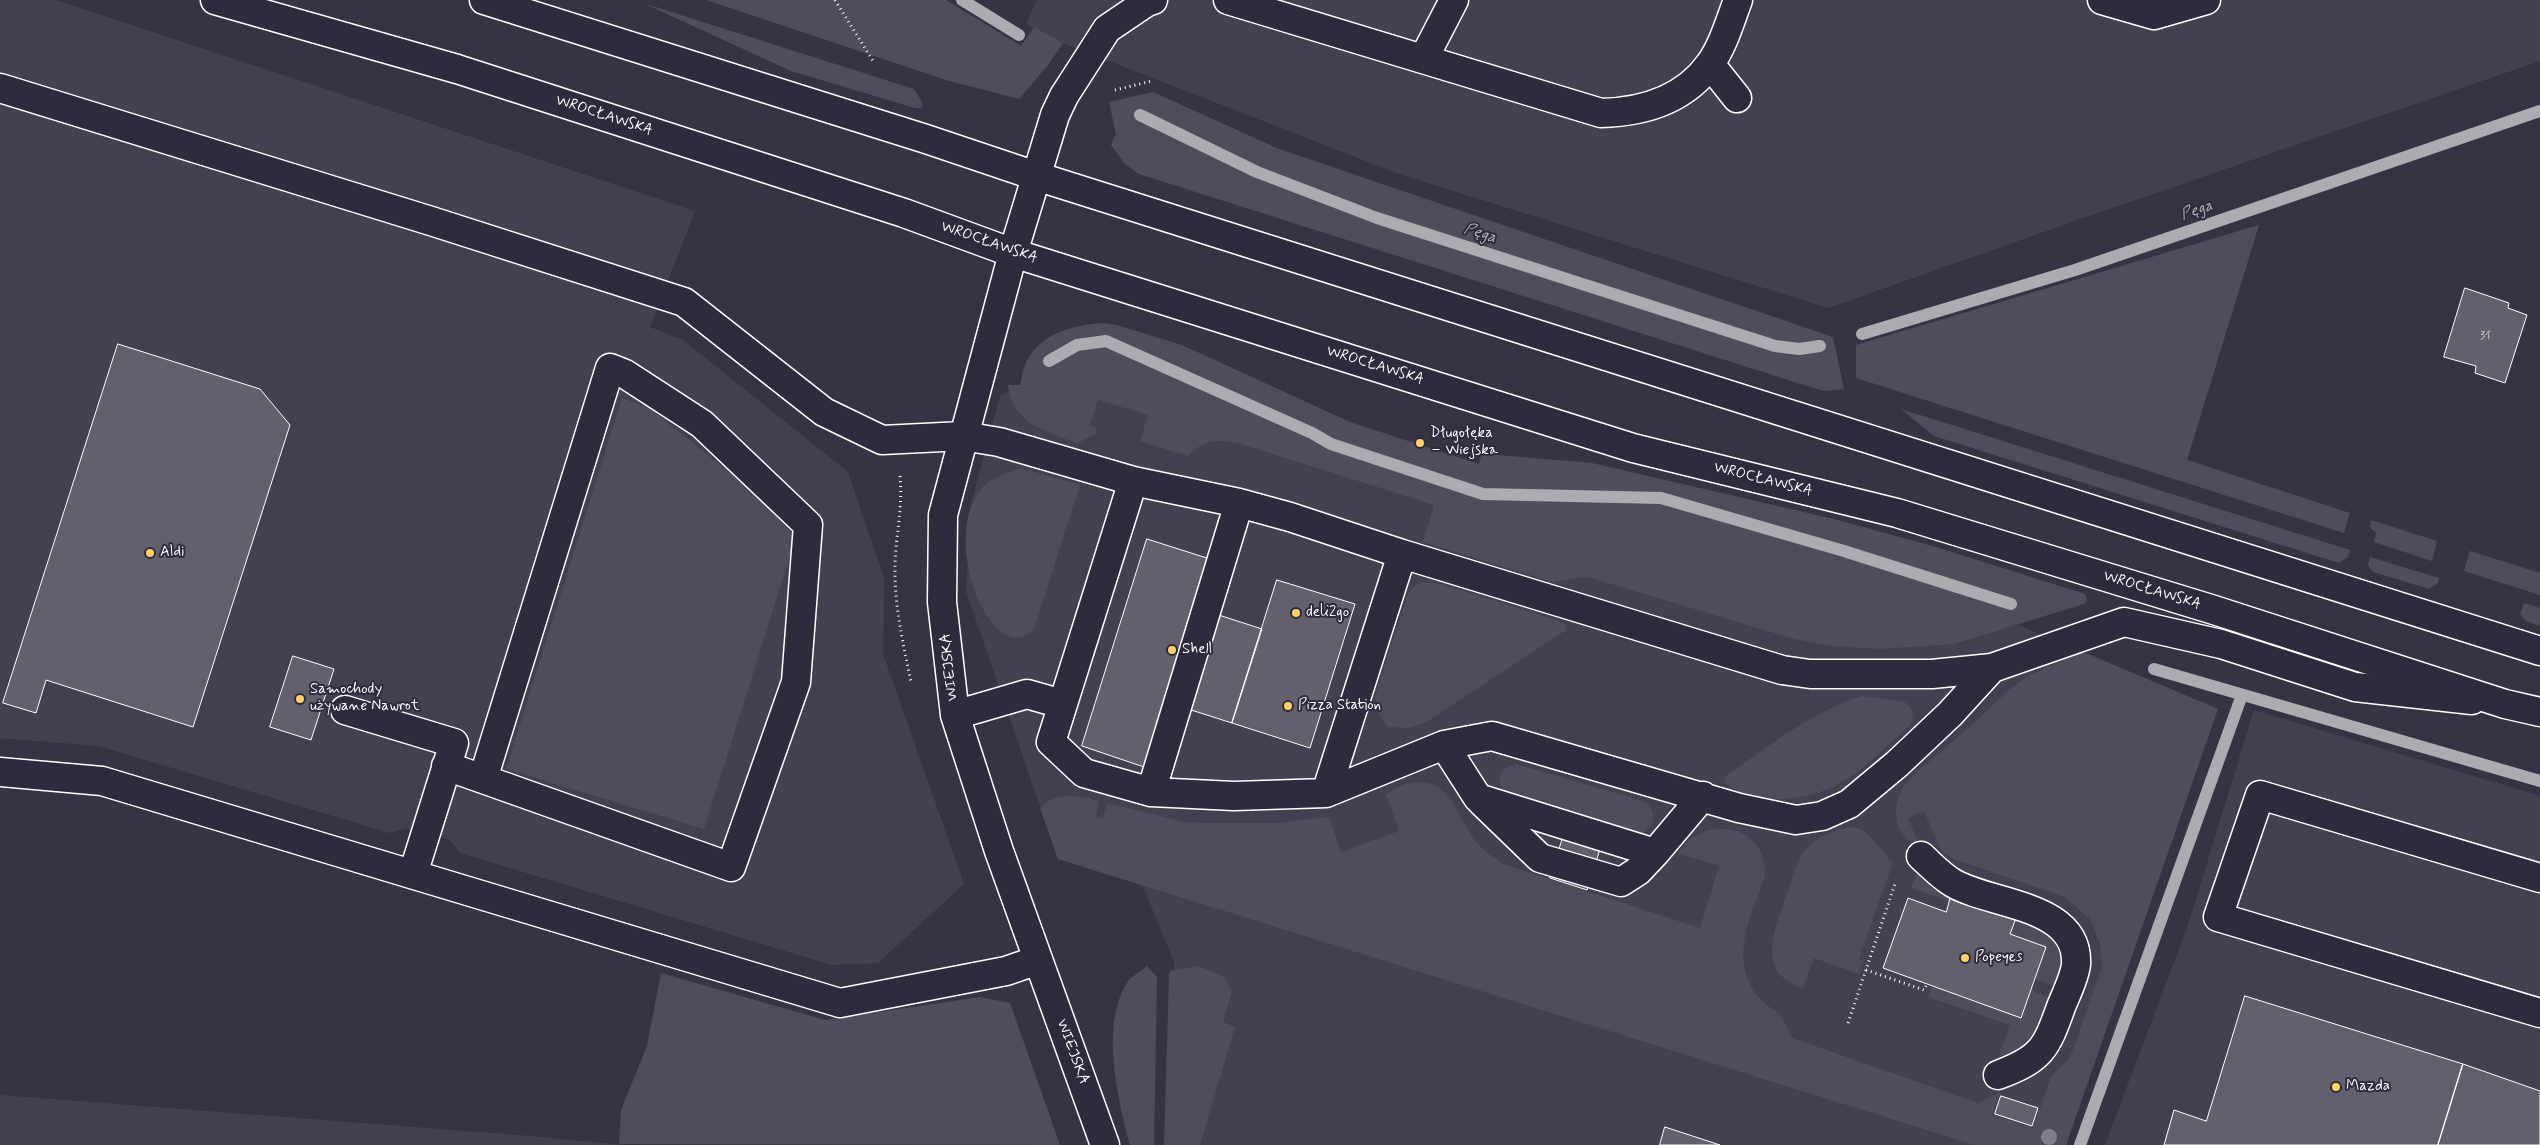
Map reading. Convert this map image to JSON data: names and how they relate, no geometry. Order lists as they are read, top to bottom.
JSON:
{
  "streets": {
    "main road": ["WROCŁAWSKA", "WIEJSKA"]
  },
  "crossings": [
    ["WROCŁAWSKA", "WIEJSKA"]
  ],
  "water": ["Pęga"],
  "places": [
    "Długołęka – Wiejska",
    "Aldi",
    "deli2go",
    "Shell",
    "Samochody używane Nawrot",
    "Pizza Station",
    "Popeyes",
    "Mazda"
  ],
  "house_numbers": ["31"]
}
